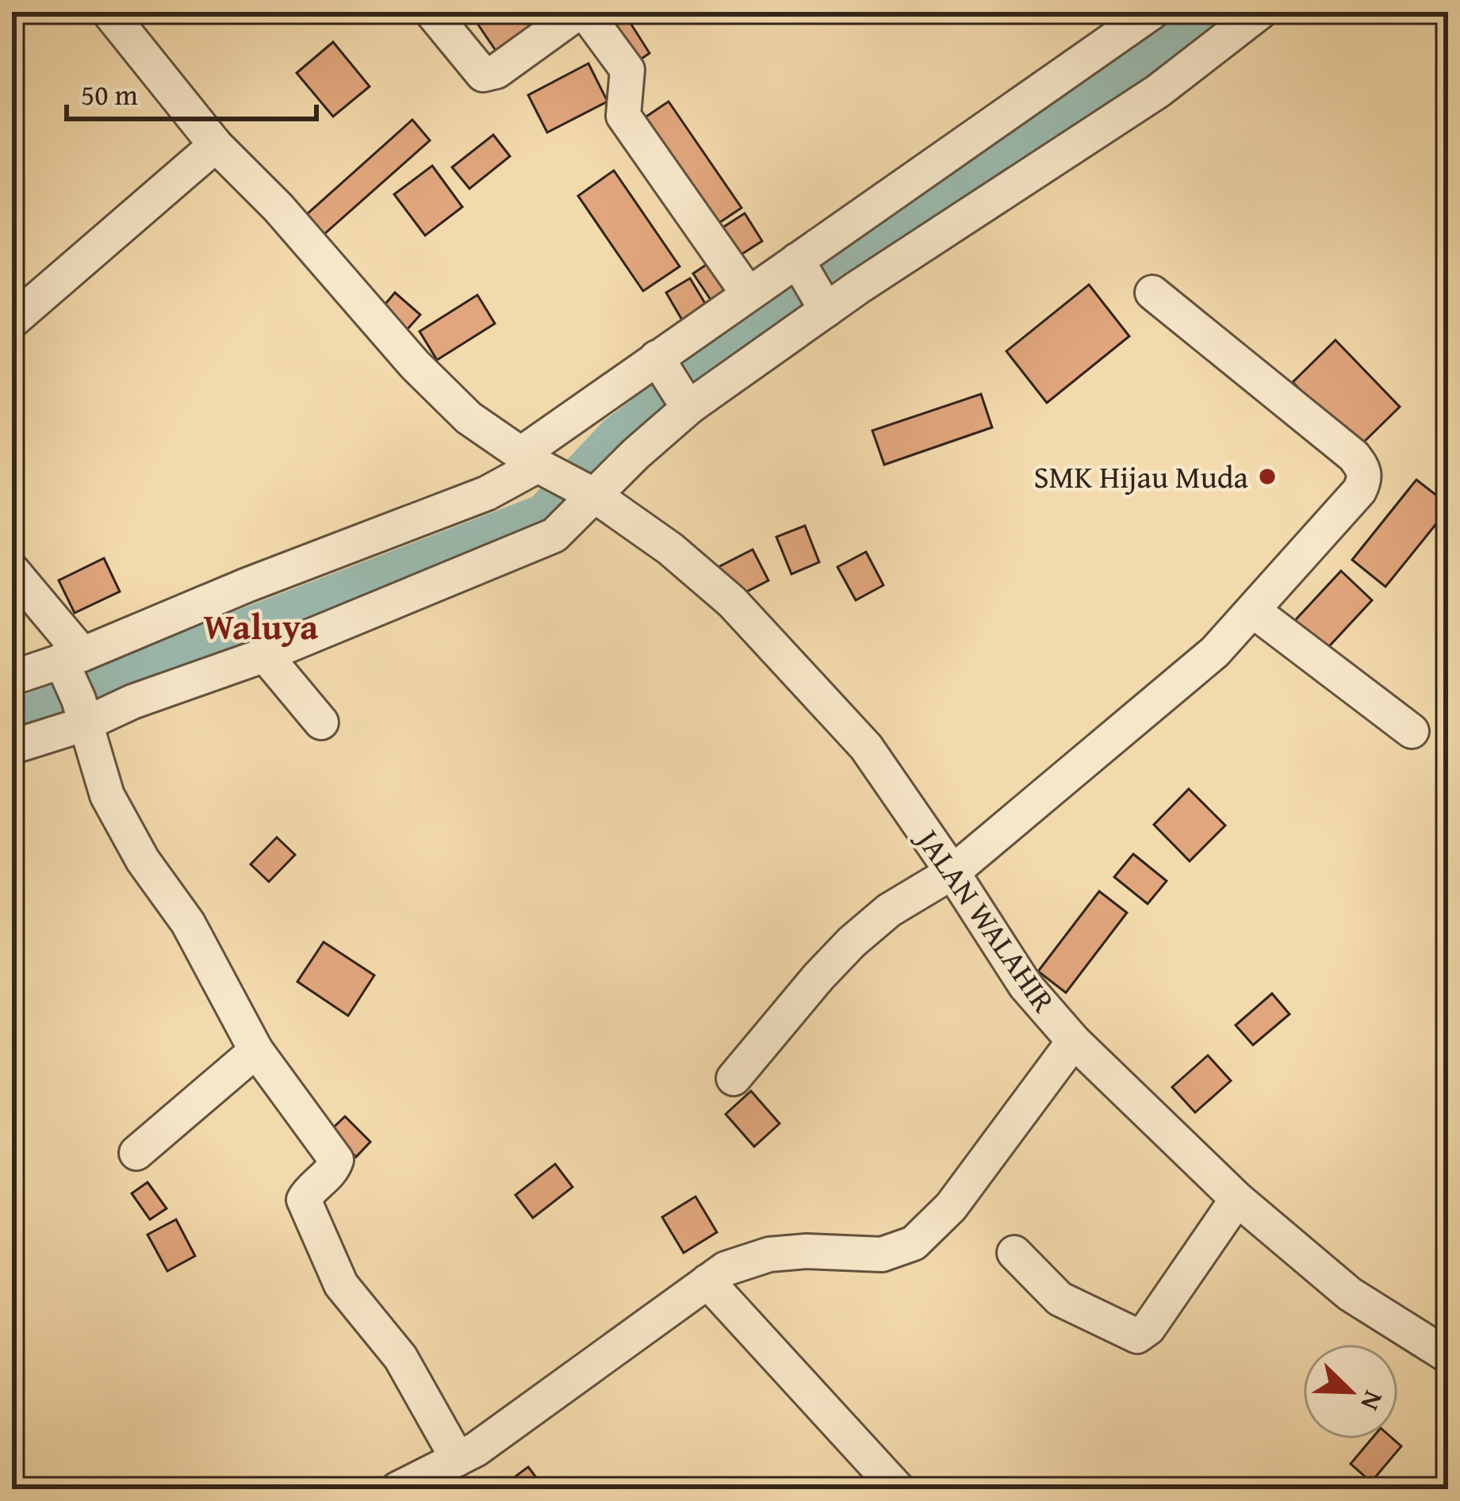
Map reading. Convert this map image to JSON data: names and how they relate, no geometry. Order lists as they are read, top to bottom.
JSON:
{
  "streets": {
    "street": ["JALAN WALAHIR"]
  },
  "districts": ["Waluya"],
  "places": ["SMK Hijau Muda"],
  "scale_bar": "50 m",
  "north": "bottom right"
}
